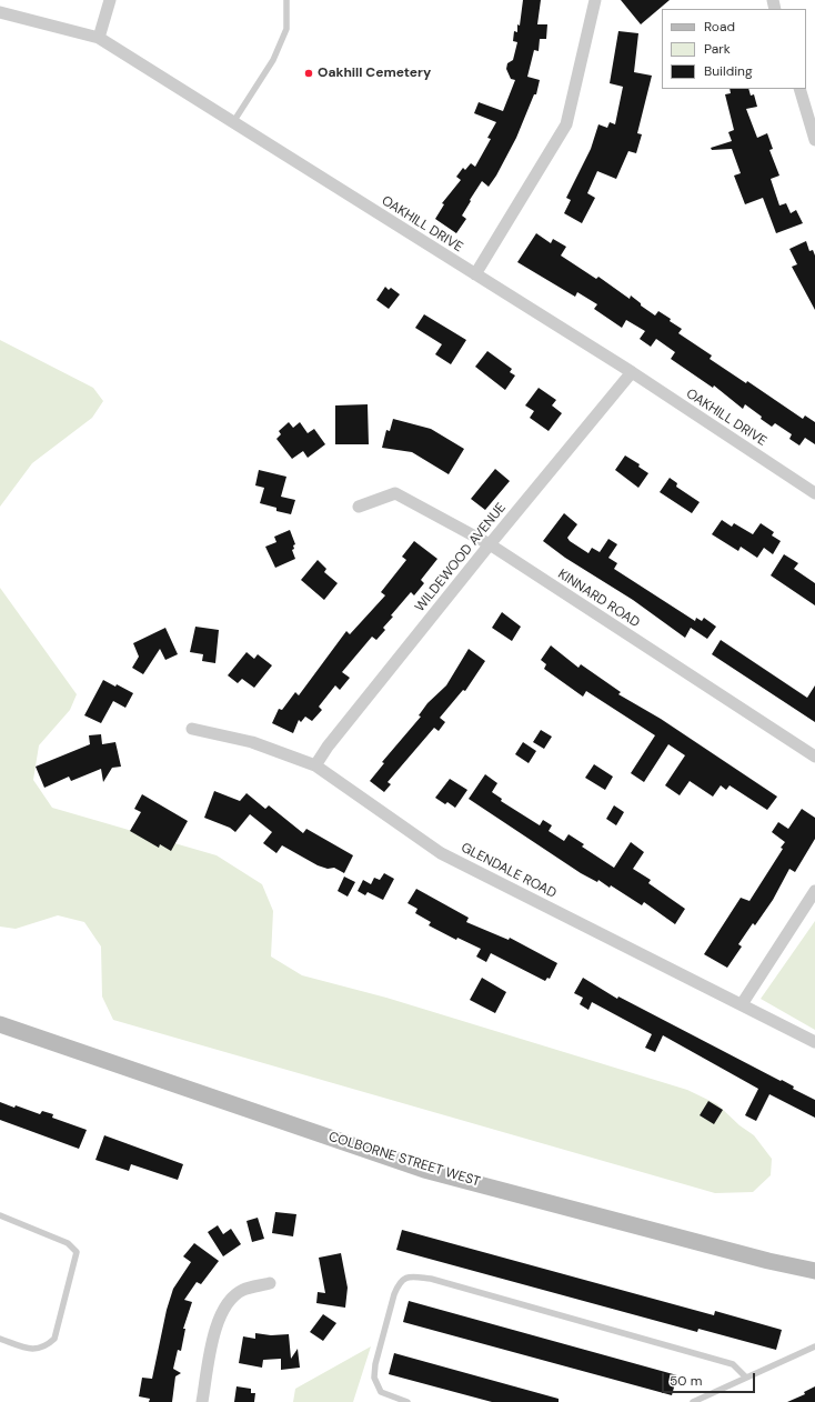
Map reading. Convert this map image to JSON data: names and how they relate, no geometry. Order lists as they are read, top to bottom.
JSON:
{
  "streets": {
    "main road": ["COLBORNE STREET WEST"],
    "street": [
      "OAKHILL DRIVE",
      "WILDEWOOD AVENUE",
      "KINNARD ROAD",
      "GLENDALE ROAD"
    ]
  },
  "crossings": [
    ["OAKHILL DRIVE", "WILDEWOOD AVENUE"],
    ["WILDEWOOD AVENUE", "KINNARD ROAD"],
    ["WILDEWOOD AVENUE", "GLENDALE ROAD"]
  ],
  "places": ["Oakhill Cemetery"],
  "legend": ["Road", "Park", "Building"],
  "scale_bar": "50 m"
}
